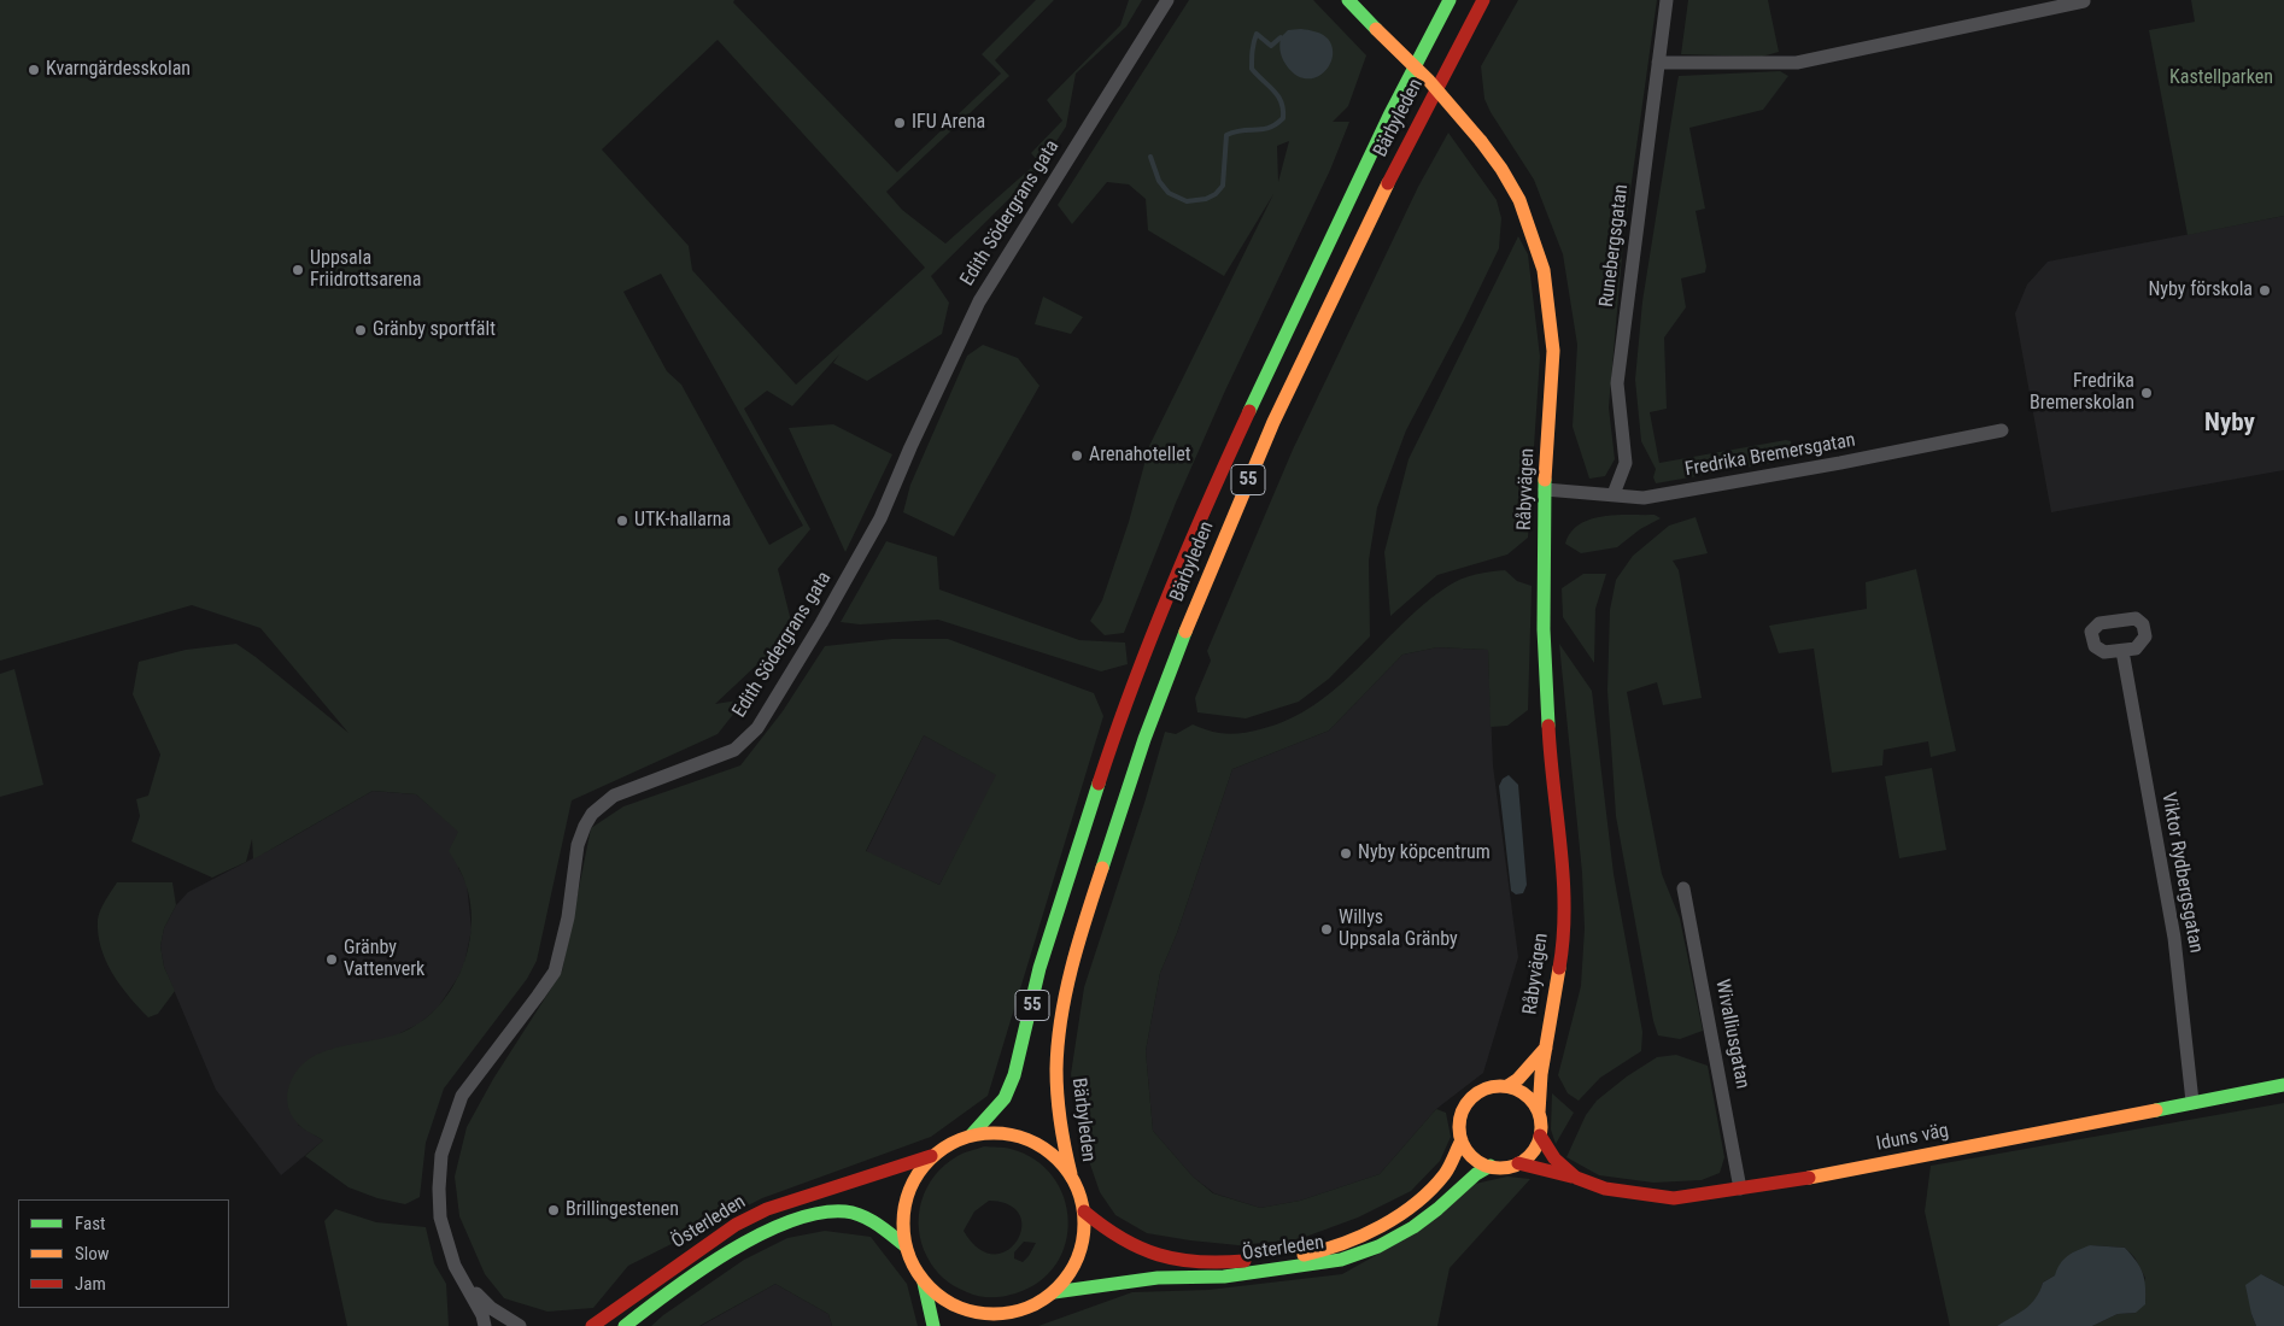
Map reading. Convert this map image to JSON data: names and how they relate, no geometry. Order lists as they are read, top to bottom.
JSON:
{
  "streets": {
    "main road": [
      "Bärbyleden",
      "55",
      "Råbyvägen",
      "Iduns väg",
      "Österleden"
    ],
    "street": [
      "Edith Södergrans gata",
      "Runebergsgatan",
      "Fredrika Bremersgatan",
      "Viktor Rydbergsgatan",
      "Wivalliusgatan"
    ]
  },
  "crossings": [
    ["Bärbyleden", "Österleden"],
    ["Runebergsgatan", "Fredrika Bremersgatan"],
    ["Fredrika Bremersgatan", "Råbyvägen"],
    ["Råbyvägen", "Iduns väg"],
    ["Råbyvägen", "Österleden"],
    ["Viktor Rydbergsgatan", "Iduns väg"],
    ["Wivalliusgatan", "Iduns väg"],
    ["Iduns väg", "Österleden"]
  ],
  "districts": ["Nyby"],
  "parks": ["Kastellparken"],
  "places": [
    "Kvarngärdesskolan",
    "IFU Arena",
    "Uppsala Friidrottsarena",
    "Nyby förskola",
    "Gränby sportfält",
    "Fredrika Bremerskolan",
    "Arenahotellet",
    "UTK-hallarna",
    "Nyby köpcentrum",
    "Willys Uppsala Gränby",
    "Gränby Vattenverk",
    "Brillingestenen"
  ],
  "legend": ["Fast", "Slow", "Jam"]
}
